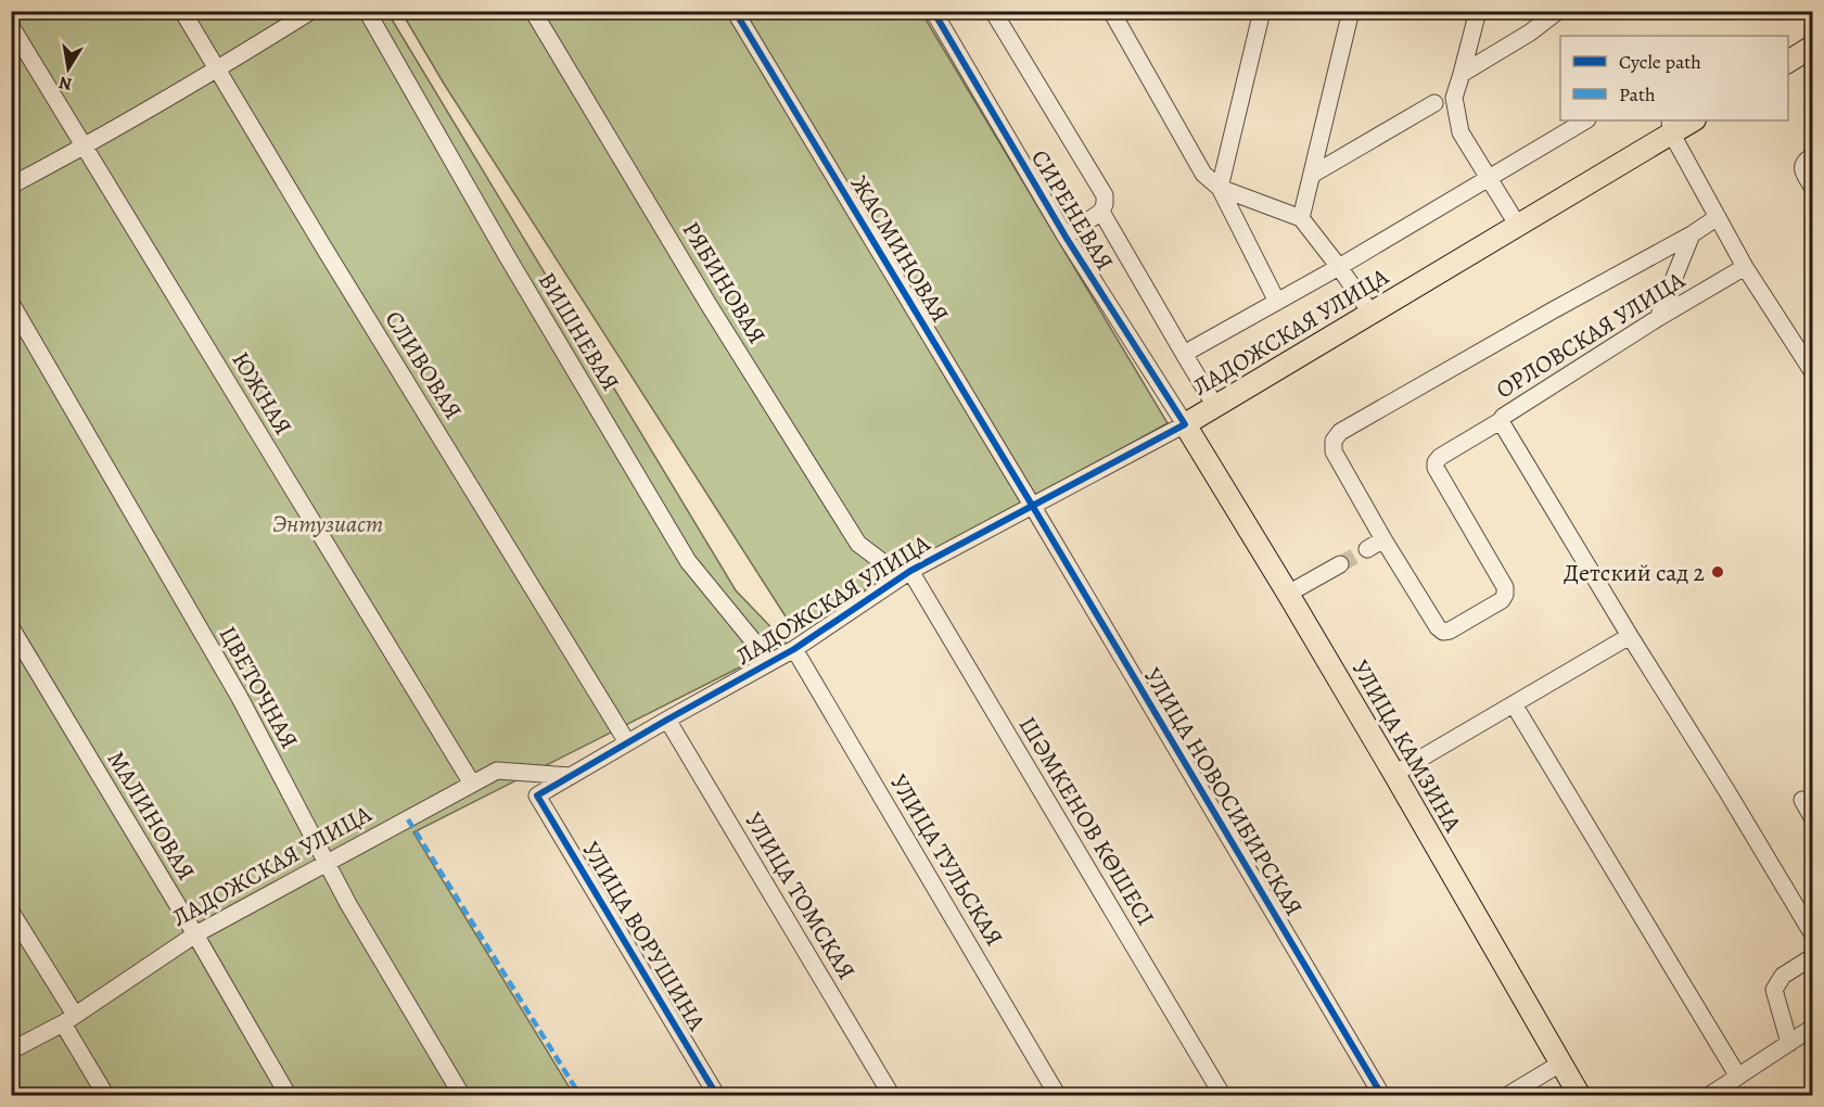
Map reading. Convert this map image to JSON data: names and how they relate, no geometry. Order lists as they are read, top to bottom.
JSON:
{
  "streets": {
    "main road": ["ЛАДОЖСКАЯ УЛИЦА", "УЛИЦА КАМЗИНА"],
    "street": [
      "СИРЕНЕВАЯ",
      "ЖАСМИНОВАЯ",
      "РЯБИНОВАЯ",
      "ВИШНЕВАЯ",
      "ОРЛОВСКАЯ УЛИЦА",
      "СЛИВОВАЯ",
      "ЮЖНАЯ",
      "ЦВЕТОЧНАЯ",
      "УЛИЦА НОВОСИБИРСКАЯ",
      "МАЛИНОВАЯ",
      "ШӘМКЕНОВ КӨШЕСІ",
      "УЛИЦА ТУЛЬСКАЯ",
      "УЛИЦА ТОМСКАЯ",
      "УЛИЦА ВОРУШИНА"
    ]
  },
  "crossings": [
    ["СИРЕНЕВАЯ", "ЛАДОЖСКАЯ УЛИЦА"],
    ["СИРЕНЕВАЯ", "УЛИЦА КАМЗИНА"],
    ["ЖАСМИНОВАЯ", "ЛАДОЖСКАЯ УЛИЦА"],
    ["ЖАСМИНОВАЯ", "УЛИЦА НОВОСИБИРСКАЯ"],
    ["ВИШНЕВАЯ", "ЛАДОЖСКАЯ УЛИЦА"],
    ["ЛАДОЖСКАЯ УЛИЦА", "СЛИВОВАЯ"],
    ["ЛАДОЖСКАЯ УЛИЦА", "ЮЖНАЯ"],
    ["ЛАДОЖСКАЯ УЛИЦА", "ЦВЕТОЧНАЯ"],
    ["ЛАДОЖСКАЯ УЛИЦА", "УЛИЦА КАМЗИНА"],
    ["ЛАДОЖСКАЯ УЛИЦА", "УЛИЦА НОВОСИБИРСКАЯ"],
    ["ЛАДОЖСКАЯ УЛИЦА", "МАЛИНОВАЯ"],
    ["ЛАДОЖСКАЯ УЛИЦА", "ШӘМКЕНОВ КӨШЕСІ"],
    ["ЛАДОЖСКАЯ УЛИЦА", "УЛИЦА ТУЛЬСКАЯ"],
    ["ЛАДОЖСКАЯ УЛИЦА", "УЛИЦА ТОМСКАЯ"],
    ["ЛАДОЖСКАЯ УЛИЦА", "УЛИЦА ВОРУШИНА"]
  ],
  "parks": ["Энтузиаст"],
  "places": ["Детский сад 2"],
  "legend": ["Cycle path", "Path"],
  "north": "bottom"
}
